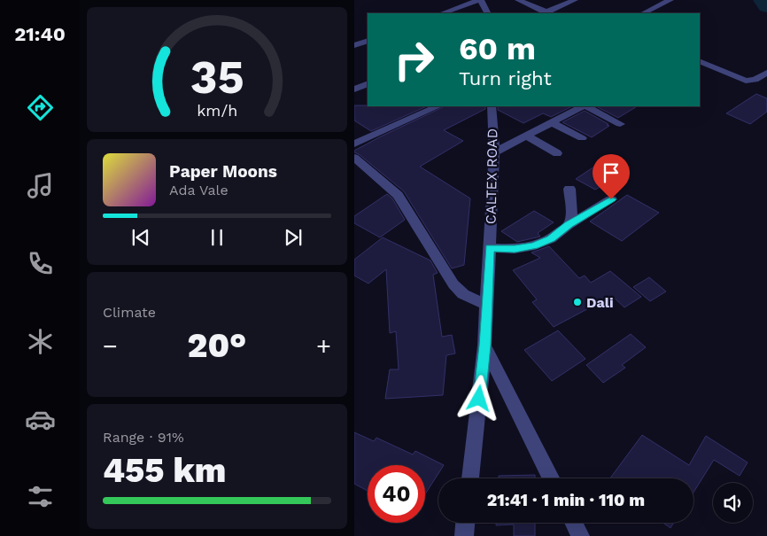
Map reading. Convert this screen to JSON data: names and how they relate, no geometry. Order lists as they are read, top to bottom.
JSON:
{
  "streets": {
    "street": ["CALTEX ROAD"]
  },
  "places": ["Dali"],
  "page": {
    "tabs": "21:40",
    "turn": ["60 m", "Turn right"],
    "song": ["Paper Moons", "Ada Vale"],
    "tile": [
      "Climate",
      ["Range · 91%", "455 km"]
    ],
    "heat": ["−", "20°", "+"],
    "limit": "40",
    "trip": "21:41 · 1 min · 110 m",
    "gauge": ["35", "km/h"]
  }
}
